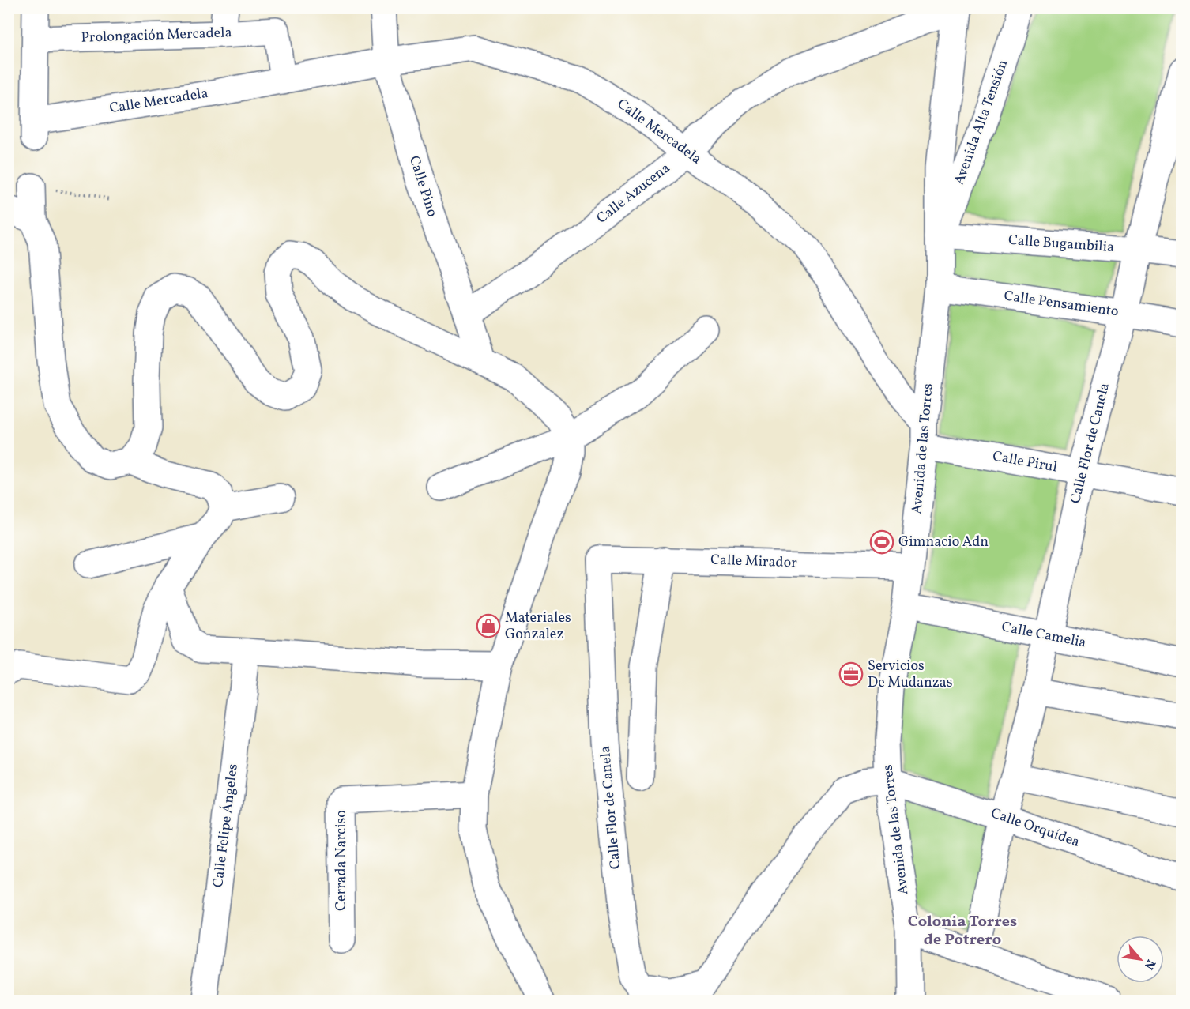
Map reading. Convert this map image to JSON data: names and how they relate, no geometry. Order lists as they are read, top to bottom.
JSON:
{
  "streets": {
    "street": [
      "Prolongación Mercadela",
      "Calle Mercadela",
      "Avenida Alta Tensión",
      "Calle Pino",
      "Calle Azucena",
      "Calle Bugambilia",
      "Calle Pensamiento",
      "Calle Flor de Canela",
      "Avenida de las Torres",
      "Calle Pirul",
      "Calle Mirador",
      "Calle Camelia",
      "Calle Felipe Ángeles",
      "Calle Orquídea",
      "Cerrada Narciso"
    ]
  },
  "crossings": [
    ["Prolongación Mercadela", "Calle Mercadela"],
    ["Calle Mercadela", "Calle Pino"],
    ["Calle Mercadela", "Calle Azucena"],
    ["Calle Mercadela", "Avenida de las Torres"],
    ["Calle Mercadela", "Calle Pirul"],
    ["Avenida Alta Tensión", "Calle Bugambilia"],
    ["Avenida Alta Tensión", "Avenida de las Torres"],
    ["Calle Pino", "Calle Azucena"],
    ["Calle Azucena", "Avenida de las Torres"],
    ["Calle Bugambilia", "Calle Flor de Canela"],
    ["Calle Bugambilia", "Avenida de las Torres"],
    ["Calle Pensamiento", "Calle Flor de Canela"],
    ["Calle Pensamiento", "Avenida de las Torres"],
    ["Calle Flor de Canela", "Avenida de las Torres"],
    ["Calle Flor de Canela", "Calle Pirul"],
    ["Calle Flor de Canela", "Calle Mirador"],
    ["Calle Flor de Canela", "Calle Camelia"],
    ["Calle Flor de Canela", "Calle Orquídea"],
    ["Avenida de las Torres", "Calle Pirul"],
    ["Avenida de las Torres", "Calle Mirador"],
    ["Avenida de las Torres", "Calle Camelia"],
    ["Avenida de las Torres", "Calle Orquídea"]
  ],
  "districts": ["Colonia Torres de Potrero"],
  "places": {
    "sports": ["Gimnacio Adn"],
    "shop": ["Materiales Gonzalez"],
    "office": ["Servicios De Mudanzas"]
  },
  "north": "bottom right"
}
